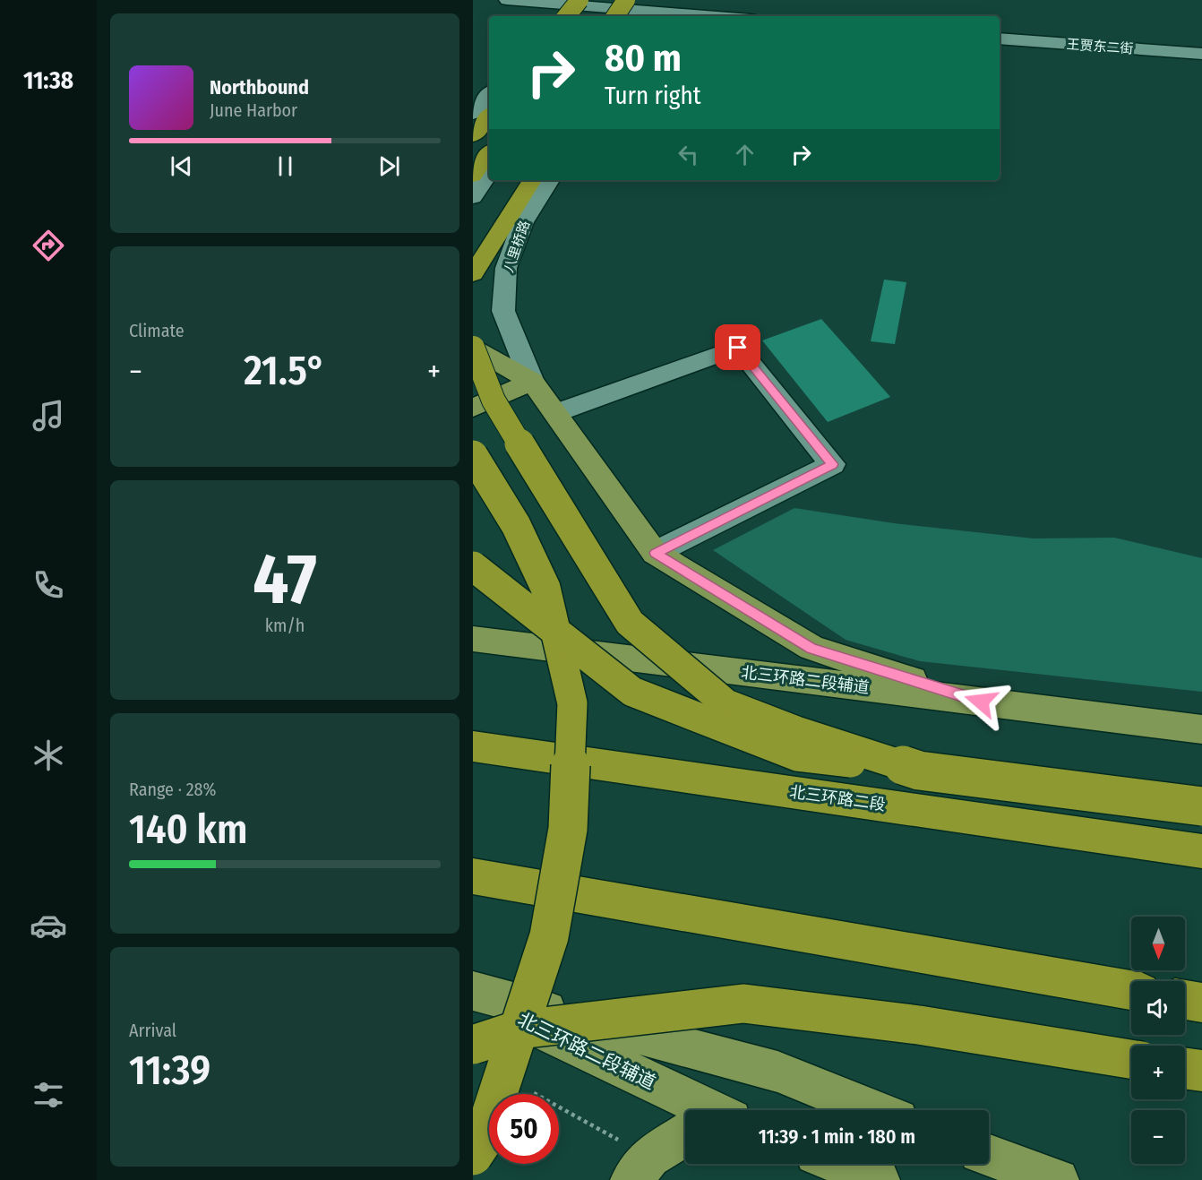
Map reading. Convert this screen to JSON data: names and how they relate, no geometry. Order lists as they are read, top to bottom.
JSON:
{
  "streets": {
    "highway": ["北三环路二段"],
    "main road": ["北三环路二段辅道"],
    "street": ["王贾东二街", "八里桥路"]
  },
  "north": "bottom",
  "page": {
    "tabs": "11:38",
    "turn": ["80 m", "Turn right"],
    "song": ["Northbound", "June Harbor"],
    "tile": [
      "Climate",
      ["47", "km/h"],
      ["Range · 28%", "140 km"],
      ["Arrival", "11:39"]
    ],
    "heat": ["−", "21.5°", "+"],
    "map_buttons": ["+", "−"],
    "limit": "50",
    "trip": "11:39 · 1 min · 180 m"
  }
}
